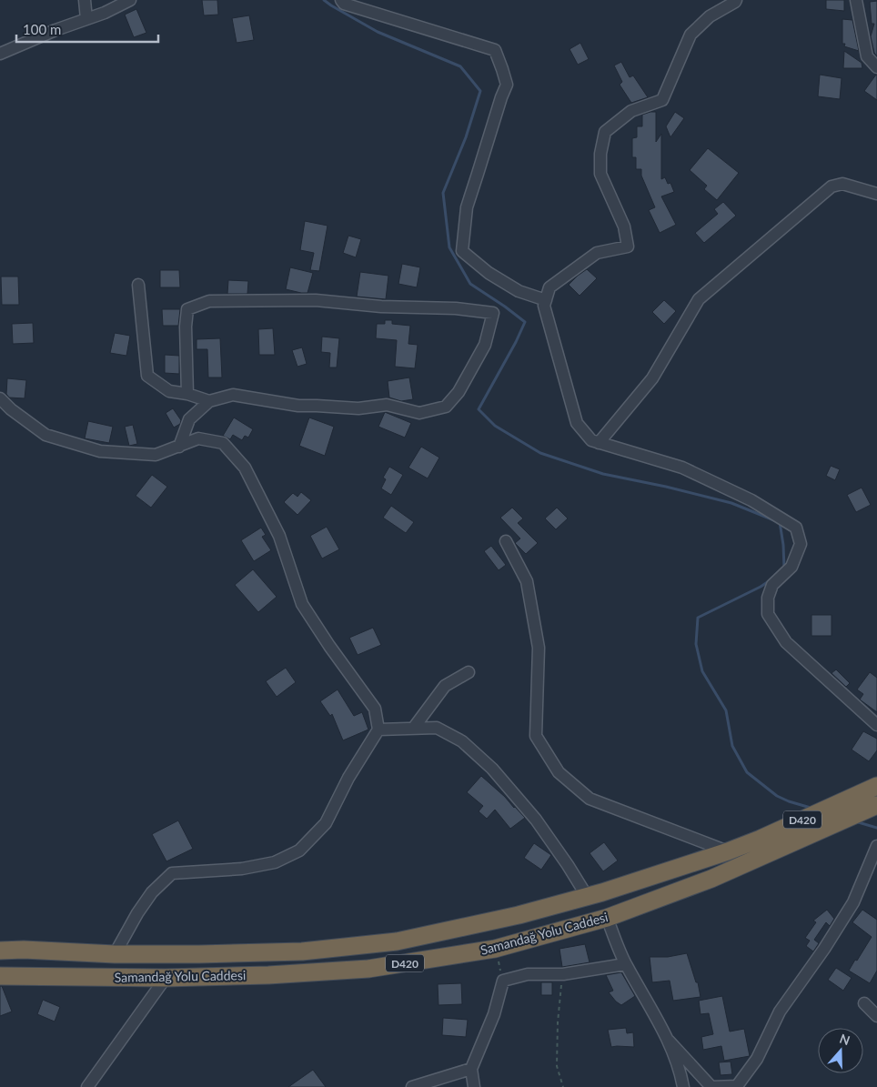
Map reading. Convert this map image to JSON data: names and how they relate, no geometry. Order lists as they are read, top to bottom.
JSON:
{
  "streets": {
    "highway": ["D420", "Samandağ Yolu Caddesi"]
  },
  "scale_bar": "100 m",
  "north": "top"
}
